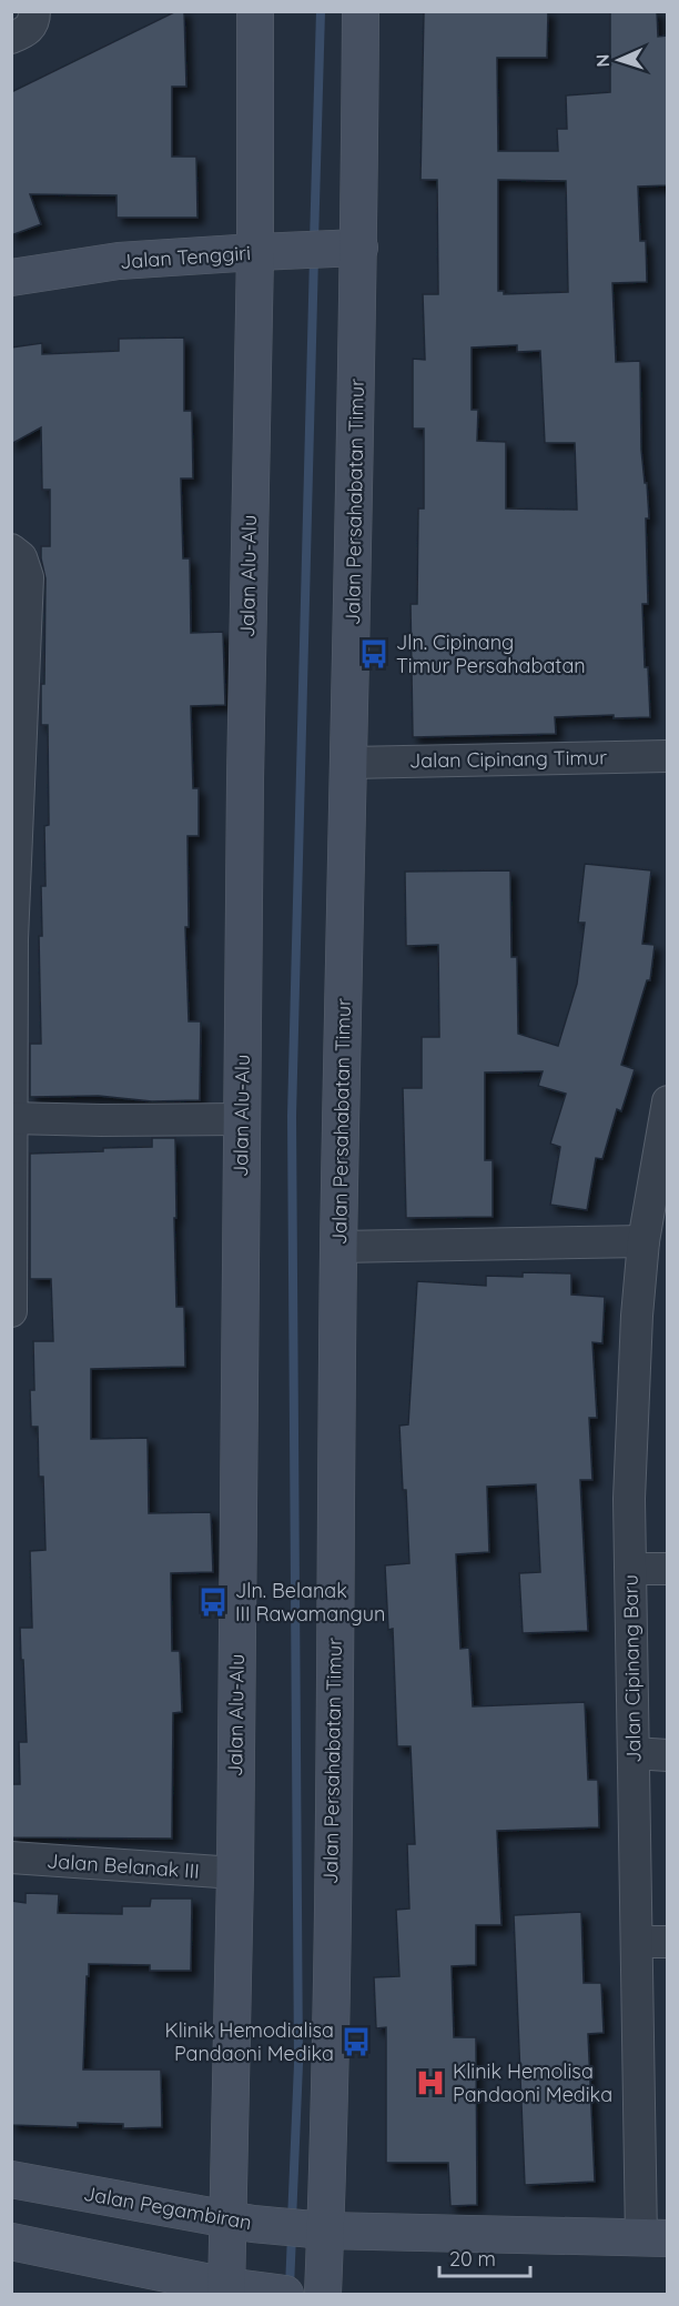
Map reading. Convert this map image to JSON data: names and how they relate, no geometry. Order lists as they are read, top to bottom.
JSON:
{
  "streets": {
    "street": [
      "Jalan Tenggiri",
      "Jalan Persahabatan Timur",
      "Jalan Alu-Alu",
      "Jalan Cipinang Timur",
      "Jalan Cipinang Baru",
      "Jalan Belanak III",
      "Jalan Pegambiran"
    ]
  },
  "crossings": [
    ["Jalan Tenggiri", "Jalan Persahabatan Timur"],
    ["Jalan Tenggiri", "Jalan Alu-Alu"],
    ["Jalan Persahabatan Timur", "Jalan Cipinang Timur"],
    ["Jalan Persahabatan Timur", "Jalan Pegambiran"],
    ["Jalan Alu-Alu", "Jalan Belanak III"],
    ["Jalan Alu-Alu", "Jalan Pegambiran"],
    ["Jalan Cipinang Baru", "Jalan Pegambiran"]
  ],
  "places": {
    "bus stop": ["Jln. Cipinang Timur Persahabatan", "Jln. Belanak III Rawamangun", "Klinik Hemodialisa Pandaoni Medika"],
    "hospital": ["Klinik Hemolisa Pandaoni Medika"]
  },
  "scale_bar": "20 m",
  "north": "left"
}
